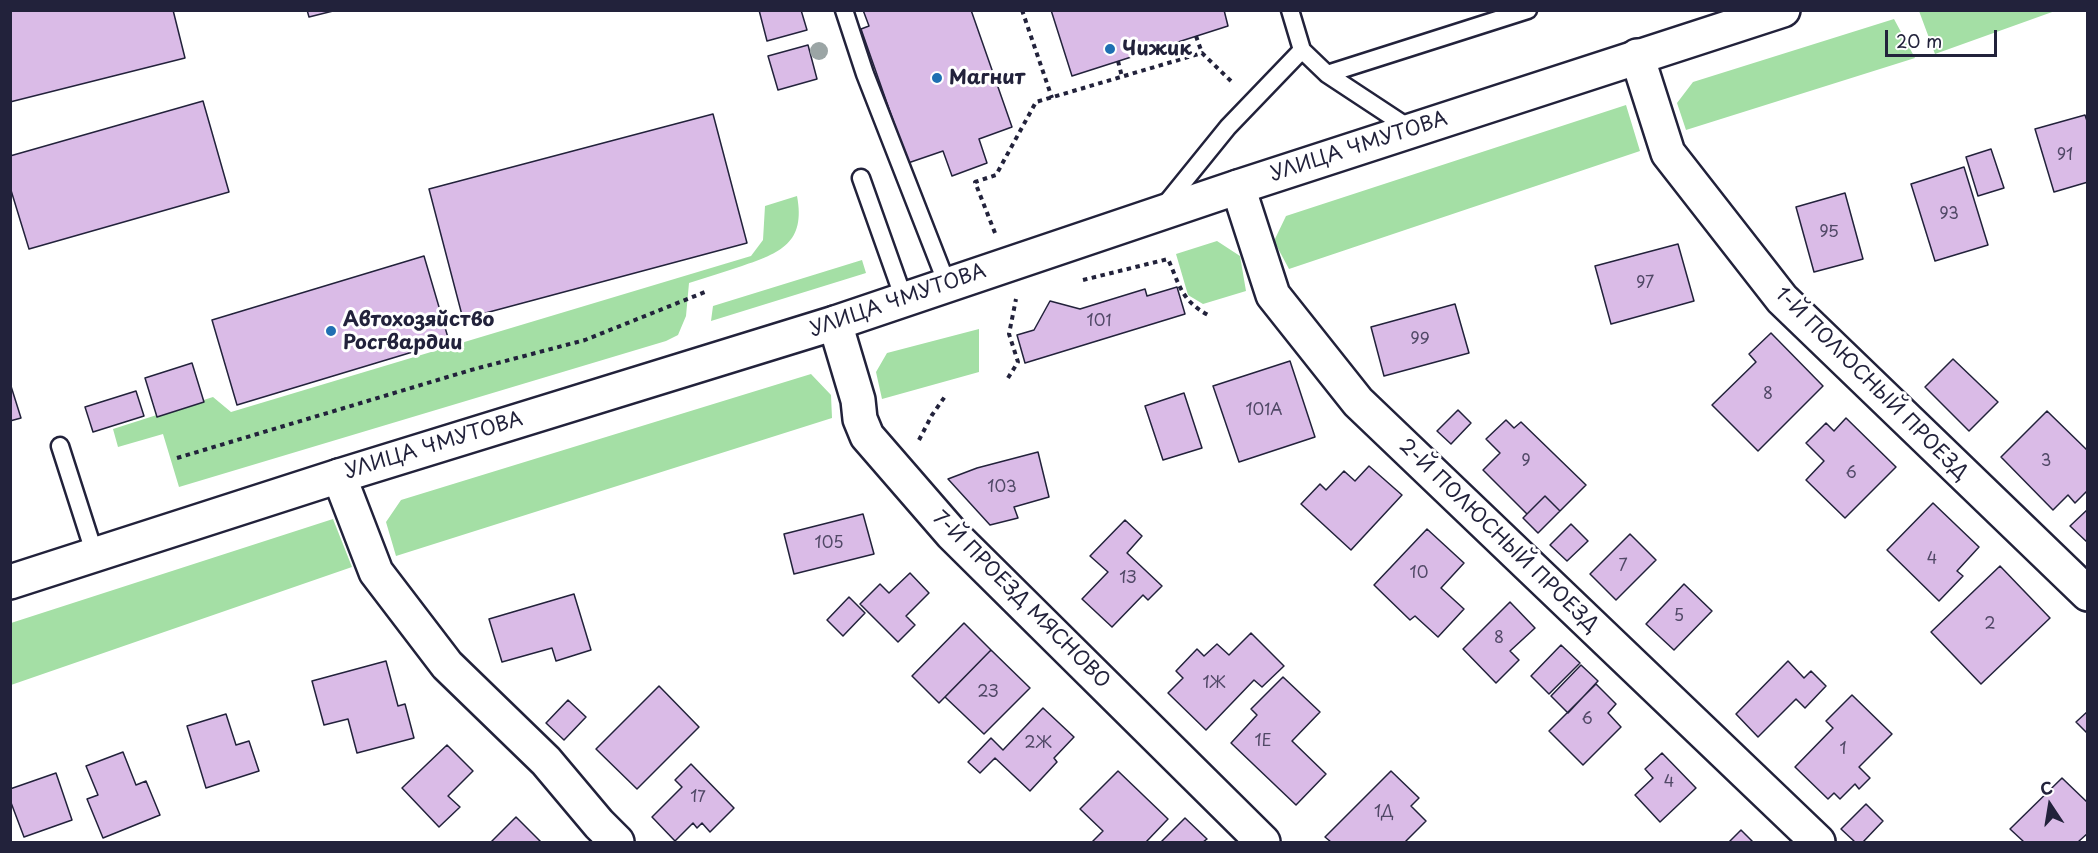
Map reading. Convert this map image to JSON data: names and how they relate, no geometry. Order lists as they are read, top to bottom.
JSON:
{
  "streets": {
    "street": [
      "УЛИЦА ЧМУТОВА",
      "1-Й ПОЛЮСНЫЙ ПРОЕЗД",
      "2-Й ПОЛЮСНЫЙ ПРОЕЗД",
      "7-Й ПРОЕЗД МЯСНОВО"
    ]
  },
  "crossings": [
    ["УЛИЦА ЧМУТОВА", "1-Й ПОЛЮСНЫЙ ПРОЕЗД"],
    ["УЛИЦА ЧМУТОВА", "2-Й ПОЛЮСНЫЙ ПРОЕЗД"],
    ["УЛИЦА ЧМУТОВА", "7-Й ПРОЕЗД МЯСНОВО"]
  ],
  "places": ["Чижик", "Магнит", "Автохозяйство Росгвардии"],
  "house_numbers": [
    "91",
    "93",
    "95",
    "97",
    "101",
    "99",
    "8",
    "101А",
    "9",
    "3",
    "6",
    "103",
    "105",
    "4",
    "7",
    "10",
    "1З",
    "5",
    "2",
    "8",
    "1Ж",
    "2З",
    "6",
    "1Е",
    "2Ж",
    "1",
    "4",
    "17",
    "1Д"
  ],
  "scale_bar": "20 m",
  "north": "top"
}
